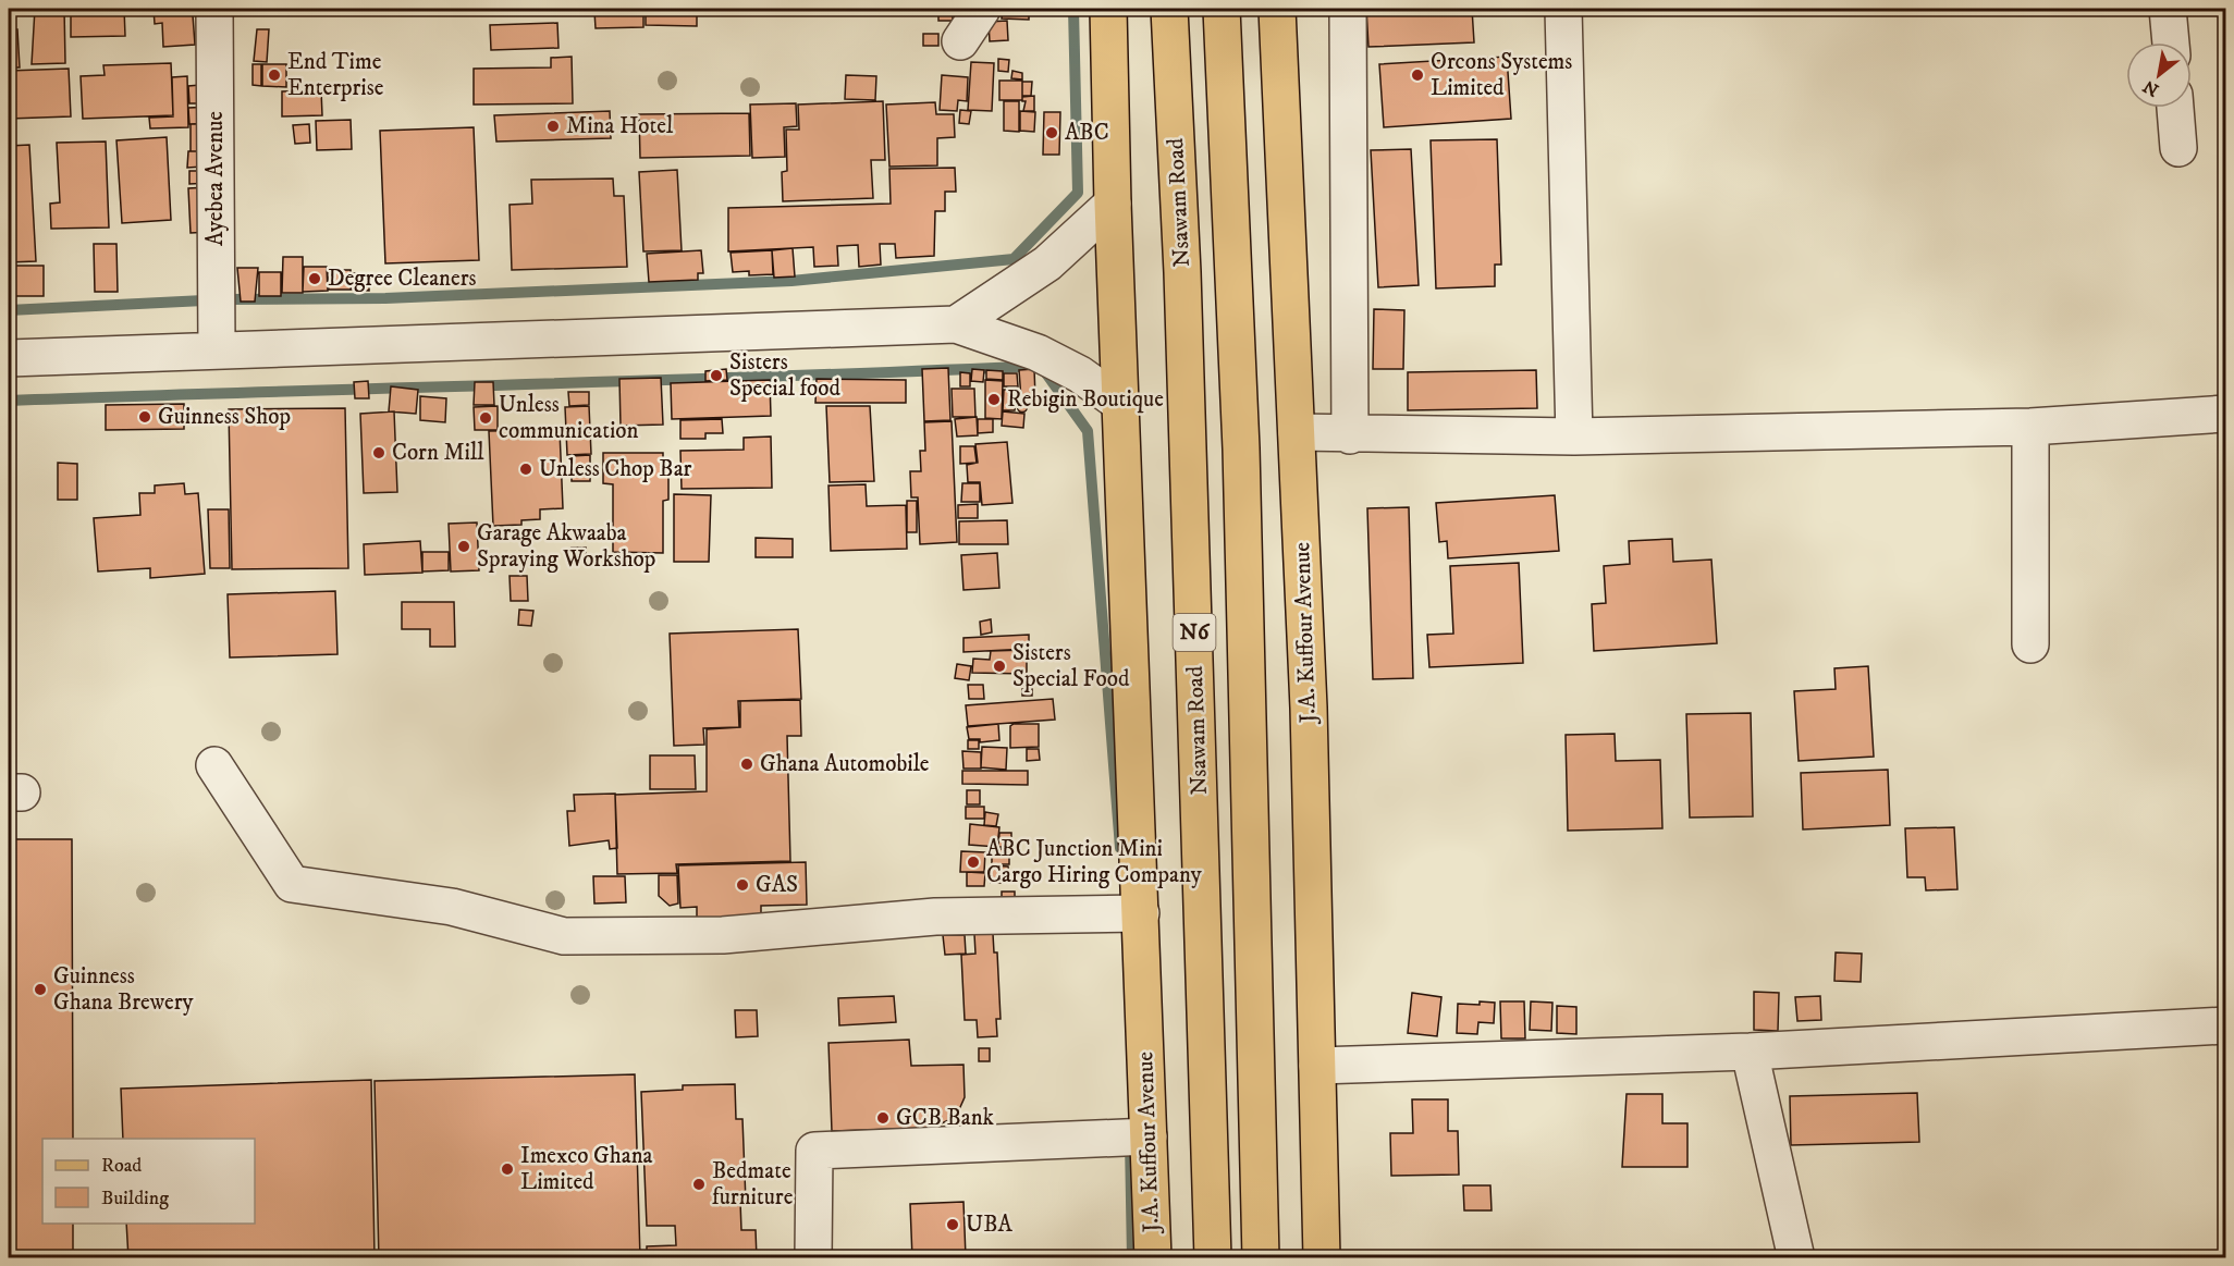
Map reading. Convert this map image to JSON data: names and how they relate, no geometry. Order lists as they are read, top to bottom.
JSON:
{
  "streets": {
    "main road": ["Nsawam Road", "N6", "J.A. Kuffour Avenue"],
    "street": ["Ayebea Avenue"]
  },
  "places": [
    "End Time Enterprise",
    "Orcons Systems Limited",
    "Mina Hotel",
    "ABC",
    "Degree Cleaners",
    "Sisters Special food",
    "Rebigin Boutique",
    "Guinness Shop",
    "Unless communication",
    "Corn Mill",
    "Unless Chop Bar",
    "Garage Akwaaba Spraying Workshop",
    "Sisters Special Food",
    "Ghana Automobile",
    "ABC Junction Mini Cargo Hiring Company",
    "GAS",
    "Guinness Ghana Brewery",
    "GCB Bank",
    "Imexco Ghana Limited",
    "Bedmate furniture",
    "UBA"
  ],
  "legend": ["Road", "Building"],
  "north": "bottom left"
}
